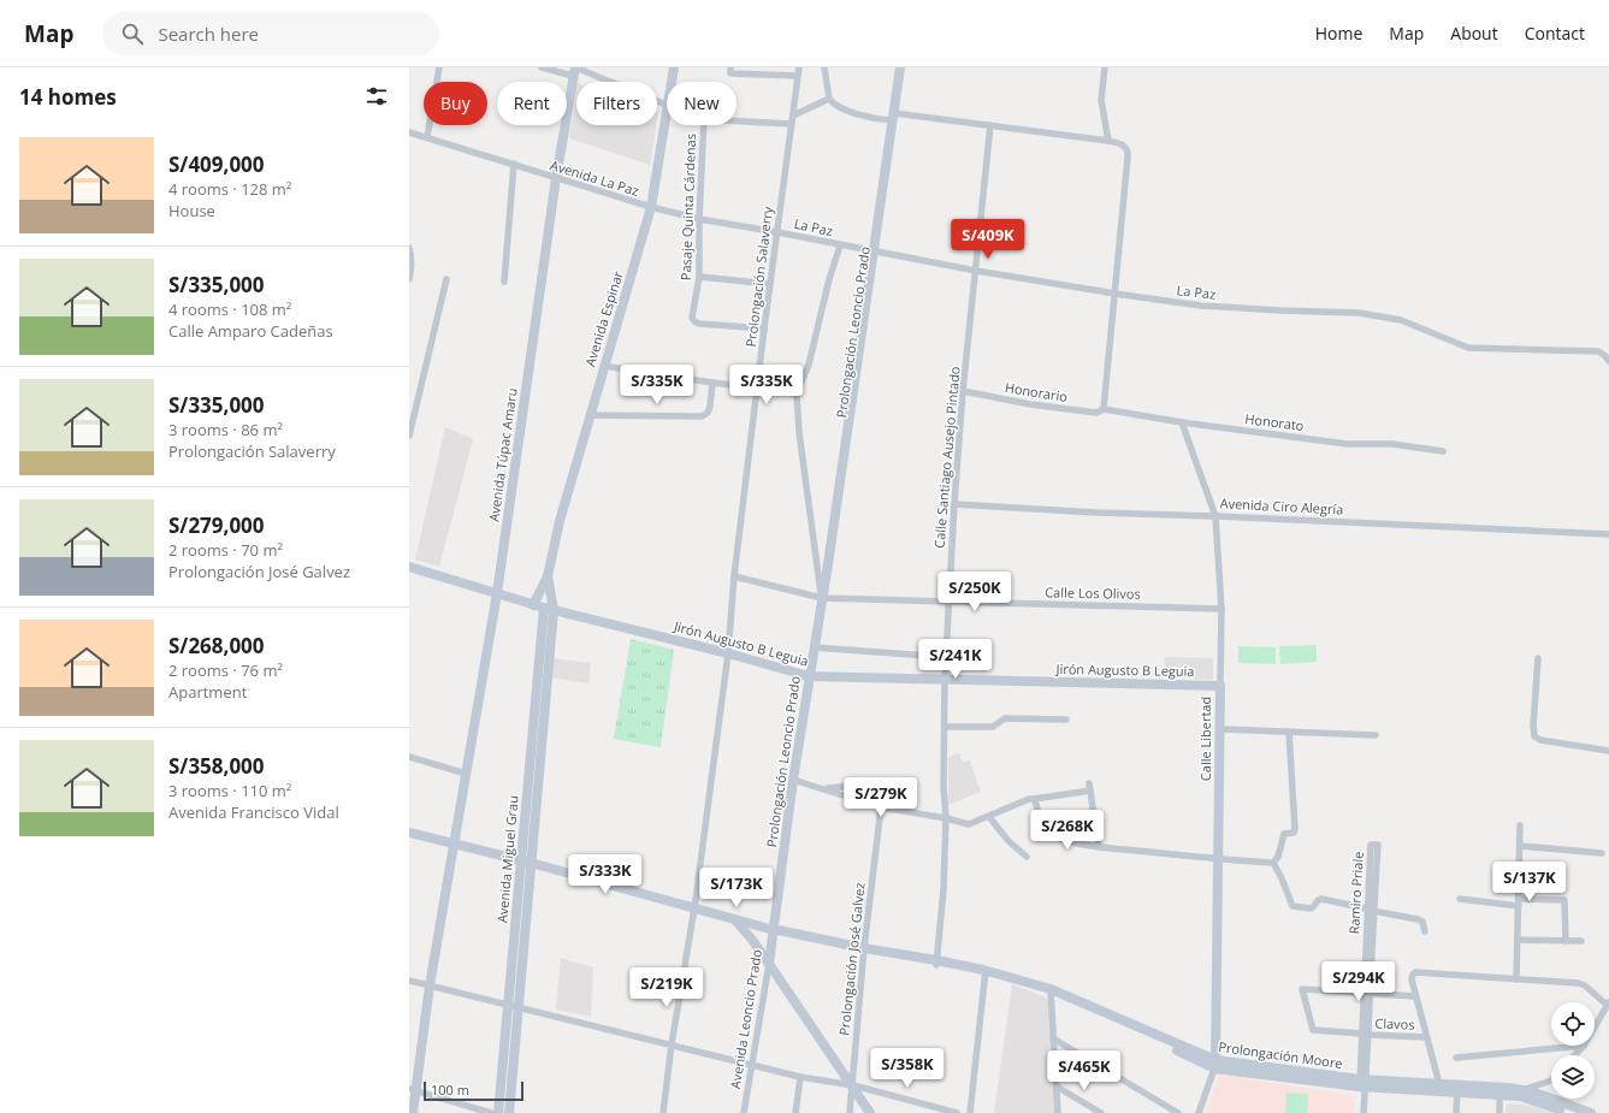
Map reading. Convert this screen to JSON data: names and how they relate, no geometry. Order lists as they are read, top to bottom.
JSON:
{
  "streets": {
    "street": [
      "Avenida La Paz",
      "Pasaje Quinta Cárdenas",
      "La Paz",
      "Prolongación Salaverry",
      "Avenida Espinar",
      "Prolongación Leoncio Prado",
      "Honorario",
      "Honorato",
      "Avenida Túpac Amaru",
      "Calle Santiago Ausejo Pintado",
      "Avenida Ciro Alegría",
      "Calle Los Olivos",
      "Jirón Augusto B Leguia",
      "Calle Libertad",
      "Avenida Miguel Grau",
      "Ramiro Priale",
      "Prolongación José Galvez",
      "Avenida Leoncio Prado",
      "Clavos",
      "Prolongación Moore"
    ]
  },
  "crossings": [
    ["Avenida La Paz", "Pasaje Quinta Cárdenas"],
    ["Avenida La Paz", "La Paz"],
    ["Avenida La Paz", "Prolongación Salaverry"],
    ["Avenida La Paz", "Avenida Espinar"],
    ["Avenida La Paz", "Avenida Túpac Amaru"],
    ["Pasaje Quinta Cárdenas", "Prolongación Salaverry"],
    ["La Paz", "Prolongación Salaverry"],
    ["La Paz", "Prolongación Leoncio Prado"],
    ["La Paz", "Calle Santiago Ausejo Pintado"],
    ["Prolongación Salaverry", "Calle Los Olivos"],
    ["Prolongación Salaverry", "Jirón Augusto B Leguia"],
    ["Prolongación Salaverry", "Prolongación Moore"],
    ["Avenida Espinar", "Jirón Augusto B Leguia"],
    ["Avenida Espinar", "Avenida Miguel Grau"],
    ["Prolongación Leoncio Prado", "Calle Los Olivos"],
    ["Prolongación Leoncio Prado", "Jirón Augusto B Leguia"],
    ["Prolongación Leoncio Prado", "Avenida Leoncio Prado"],
    ["Prolongación Leoncio Prado", "Prolongación Moore"],
    ["Honorario", "Honorato"],
    ["Honorario", "Calle Santiago Ausejo Pintado"],
    ["Honorato", "Calle Libertad"],
    ["Avenida Túpac Amaru", "Jirón Augusto B Leguia"],
    ["Avenida Túpac Amaru", "Prolongación Moore"],
    ["Calle Santiago Ausejo Pintado", "Avenida Ciro Alegría"],
    ["Calle Santiago Ausejo Pintado", "Calle Los Olivos"],
    ["Calle Santiago Ausejo Pintado", "Jirón Augusto B Leguia"],
    ["Calle Santiago Ausejo Pintado", "Prolongación Moore"],
    ["Avenida Ciro Alegría", "Calle Libertad"],
    ["Calle Los Olivos", "Calle Libertad"],
    ["Jirón Augusto B Leguia", "Calle Libertad"],
    ["Jirón Augusto B Leguia", "Avenida Miguel Grau"],
    ["Calle Libertad", "Prolongación Moore"],
    ["Avenida Miguel Grau", "Prolongación Moore"],
    ["Ramiro Priale", "Clavos"],
    ["Ramiro Priale", "Prolongación Moore"],
    ["Prolongación José Galvez", "Prolongación Moore"],
    ["Avenida Leoncio Prado", "Prolongación Moore"]
  ],
  "scale_bar": "100 m",
  "page": {
    "header": "Map",
    "search": "Search here",
    "nav": [
      "Home",
      "Map",
      "About",
      "Contact"
    ],
    "heading": "14 homes",
    "chip": [
      "Buy",
      "Rent",
      "Filters",
      "New"
    ],
    "list": [
      {
        "name": "S/409,000",
        "note": "4 rooms · 128 m² · House"
      },
      {
        "name": "S/335,000",
        "note": "4 rooms · 108 m² · Calle Amparo Cadeñas"
      },
      {
        "name": "S/335,000",
        "note": "3 rooms · 86 m² · Prolongación Salaverry"
      },
      {
        "name": "S/279,000",
        "note": "2 rooms · 70 m² · Prolongación José Galvez"
      },
      {
        "name": "S/268,000",
        "note": "2 rooms · 76 m² · Apartment"
      },
      {
        "name": "S/358,000",
        "note": "3 rooms · 110 m² · Avenida Francisco Vidal"
      }
    ],
    "price": [
      "S/409K",
      "S/335K",
      "S/335K",
      "S/250K",
      "S/241K",
      "S/279K",
      "S/268K",
      "S/333K",
      "S/137K",
      "S/173K",
      "S/294K",
      "S/219K",
      "S/358K",
      "S/465K"
    ],
    "scale": "100 m"
  }
}
